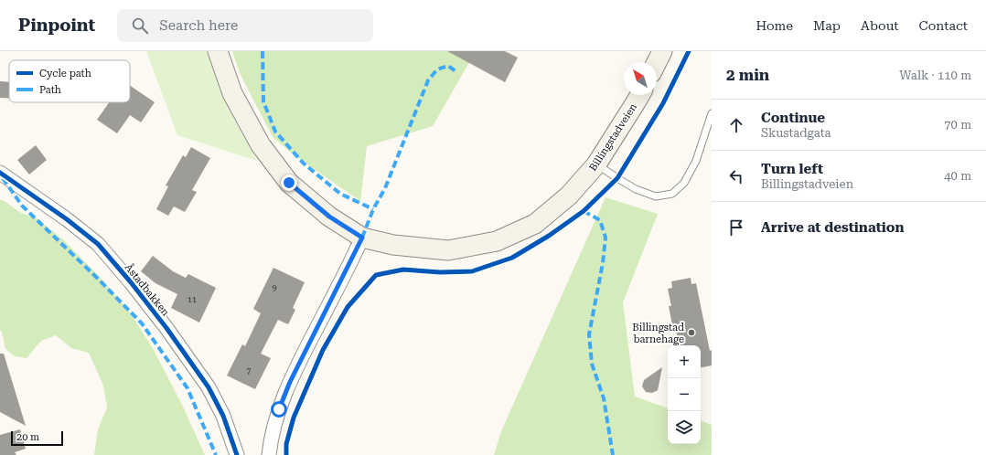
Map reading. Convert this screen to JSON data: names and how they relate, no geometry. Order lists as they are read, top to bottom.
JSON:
{
  "streets": {
    "main road": ["Billingstadveien"],
    "street": ["Åstadbakken"]
  },
  "places": ["Billingstad barnehage"],
  "house_numbers": ["9", "11", "7"],
  "legend": ["Cycle path", "Path"],
  "scale_bar": "20 m",
  "north": "top left",
  "page": {
    "header": "Pinpoint",
    "search": "Search here",
    "nav": [
      "Home",
      "Map",
      "About",
      "Contact"
    ],
    "heading": ["2 min", "Walk · 110 m"],
    "list": [
      ["Continue", "Skustadgata", "70 m"],
      ["Turn left", "Billingstadveien", "40 m"],
      "Arrive at destination"
    ],
    "map_buttons": ["+", "−"],
    "scale": "20 m"
  }
}
